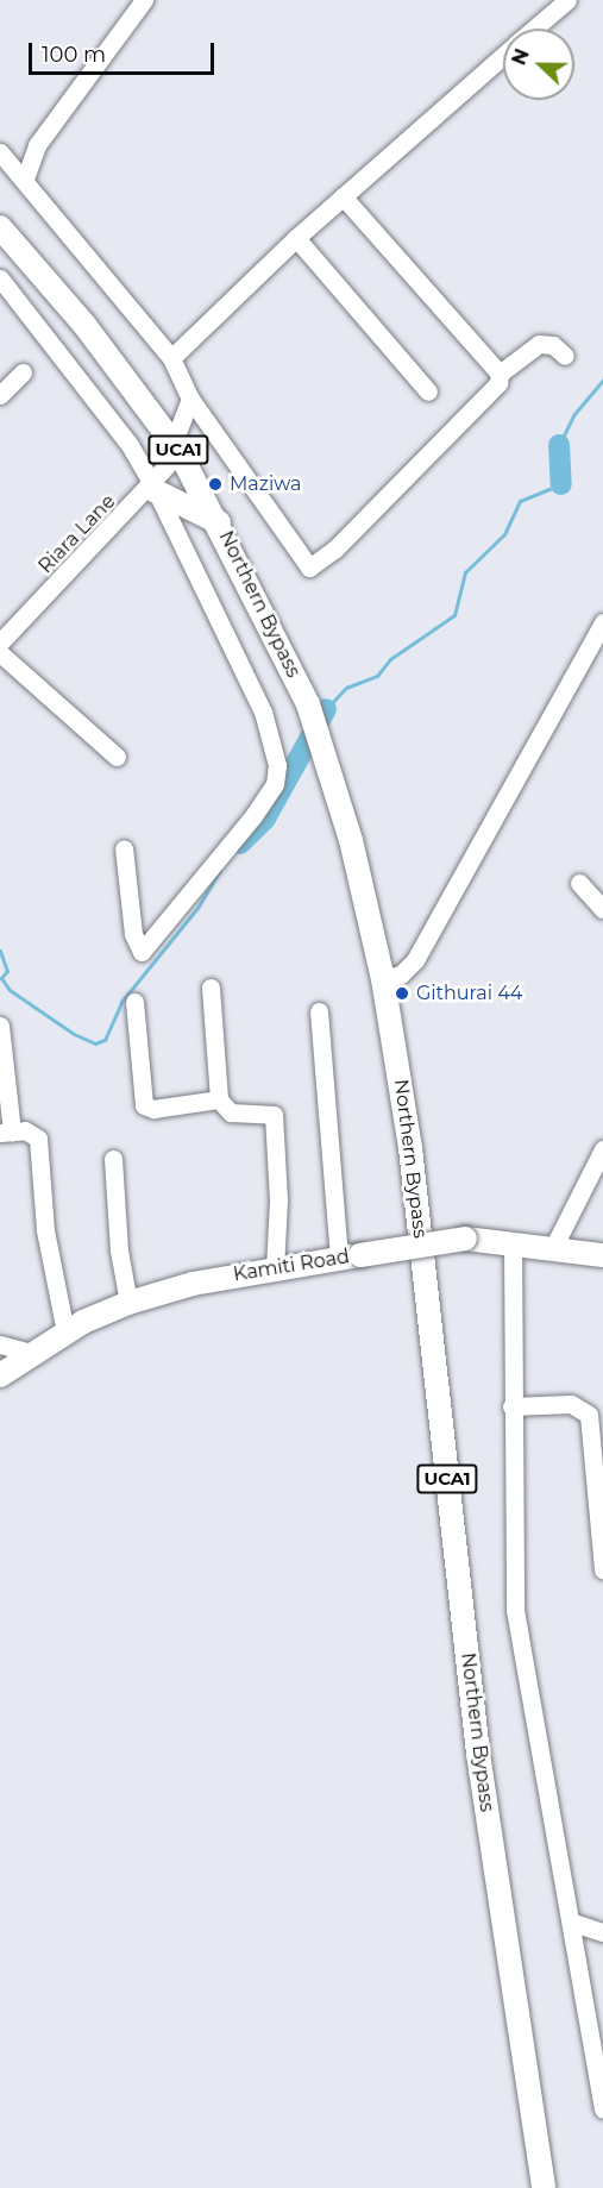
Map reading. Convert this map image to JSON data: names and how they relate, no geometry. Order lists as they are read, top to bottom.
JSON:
{
  "streets": {
    "main road": ["UCA1", "Northern Bypass", "Kamiti Road"],
    "street": ["Riara Lane"]
  },
  "crossings": [
    ["Riara Lane", "Northern Bypass"]
  ],
  "places": ["Maziwa", "Githurai 44"],
  "scale_bar": "100 m",
  "north": "left"
}
